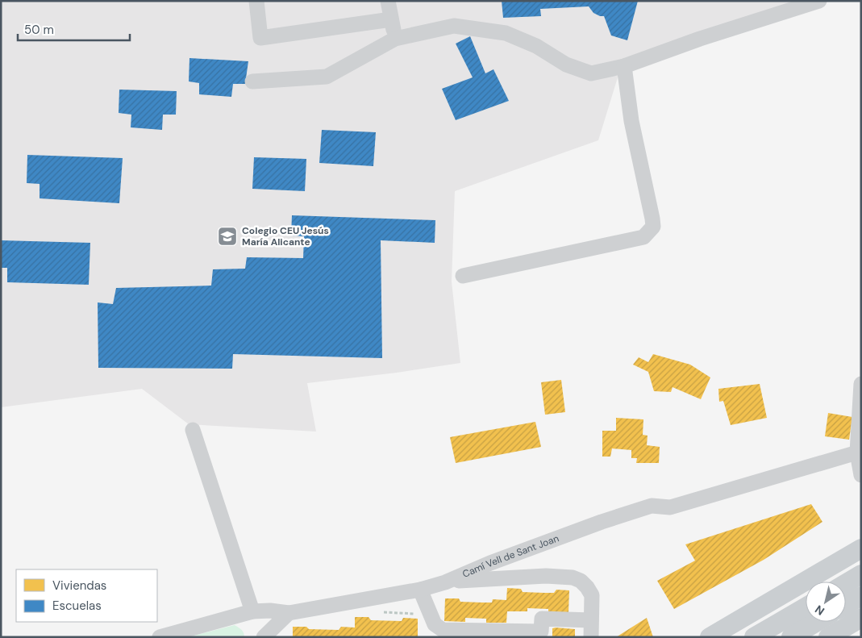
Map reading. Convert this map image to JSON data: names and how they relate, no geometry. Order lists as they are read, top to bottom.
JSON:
{
  "streets": {
    "street": ["Camí Vell de Sant Joan"]
  },
  "places": {
    "school or university": ["Colegio CEU Jesús María Alicante"]
  },
  "legend": ["Viviendas", "Escuelas"],
  "scale_bar": "50 m",
  "north": "bottom left"
}
